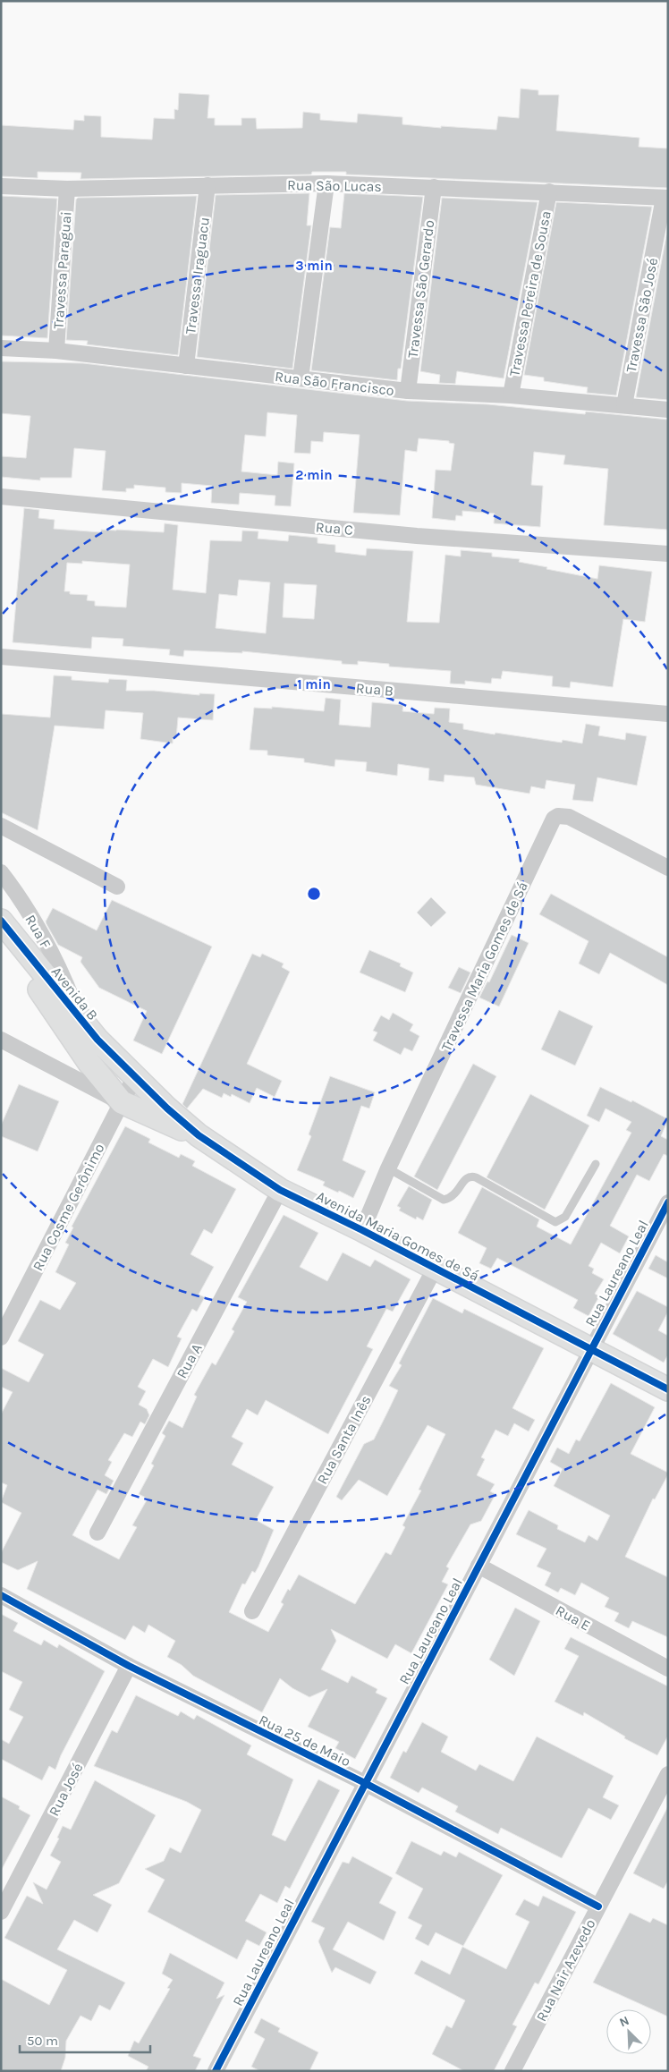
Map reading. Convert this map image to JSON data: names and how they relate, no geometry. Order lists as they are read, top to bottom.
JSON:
{
  "streets": {
    "street": [
      "Rua São Lucas",
      "Travessa Paraguai",
      "Travessa Iraguacu",
      "Travessa São Gerardo",
      "Travessa Pereira de Sousa",
      "Travessa São José",
      "Rua São Francisco",
      "Rua C",
      "Rua B",
      "Rua F",
      "Travessa Maria Gomes de Sá",
      "Avenida B",
      "Rua Cosme Gerônimo",
      "Avenida Maria Gomes de Sá",
      "Rua Laureano Leal",
      "Rua A",
      "Rua Santa Inês",
      "Rua E",
      "Rua 25 de Maio",
      "Rua José",
      "Rua Nair Azevedo"
    ]
  },
  "crossings": [
    ["Rua São Lucas", "Travessa Paraguai"],
    ["Rua São Lucas", "Travessa Iraguacu"],
    ["Rua São Lucas", "Travessa São Gerardo"],
    ["Rua São Lucas", "Travessa Pereira de Sousa"],
    ["Rua São Lucas", "Travessa São José"],
    ["Travessa Paraguai", "Rua São Francisco"],
    ["Travessa Iraguacu", "Rua São Francisco"],
    ["Travessa São Gerardo", "Rua São Francisco"],
    ["Travessa Pereira de Sousa", "Rua São Francisco"],
    ["Travessa São José", "Rua São Francisco"],
    ["Rua F", "Avenida B"],
    ["Travessa Maria Gomes de Sá", "Avenida Maria Gomes de Sá"],
    ["Avenida B", "Rua Cosme Gerônimo"],
    ["Avenida B", "Avenida Maria Gomes de Sá"],
    ["Rua Cosme Gerônimo", "Avenida Maria Gomes de Sá"],
    ["Avenida Maria Gomes de Sá", "Rua Laureano Leal"],
    ["Avenida Maria Gomes de Sá", "Rua A"],
    ["Avenida Maria Gomes de Sá", "Rua Santa Inês"],
    ["Rua Laureano Leal", "Rua E"],
    ["Rua Laureano Leal", "Rua 25 de Maio"],
    ["Rua 25 de Maio", "Rua José"],
    ["Rua 25 de Maio", "Rua Nair Azevedo"]
  ],
  "scale_bar": "50 m",
  "north": "top left",
  "rings": ["3 min", "2 min", "1 min"]
}
